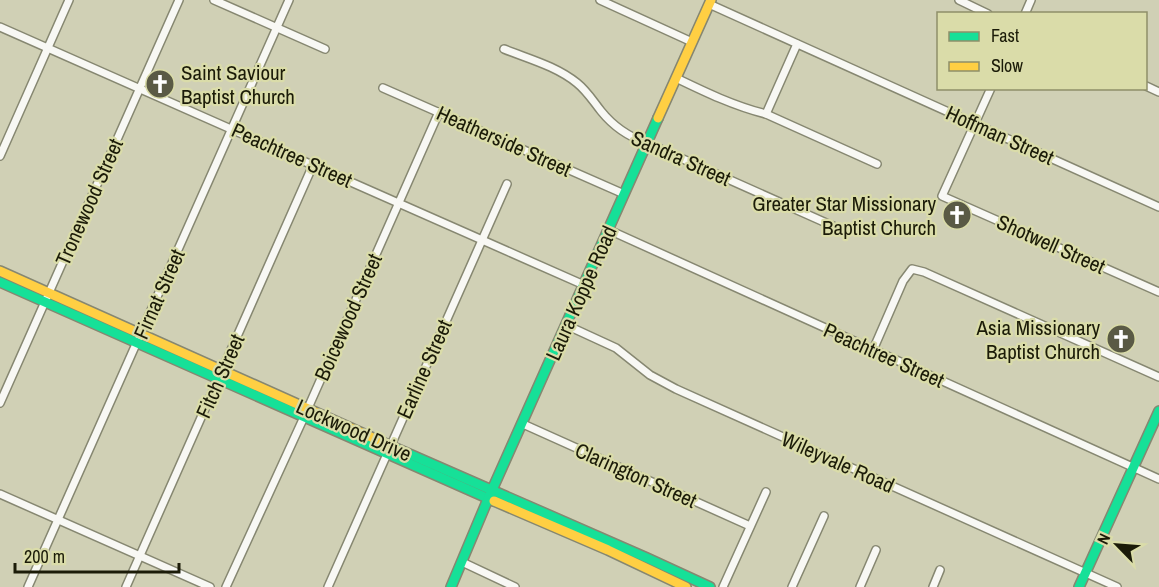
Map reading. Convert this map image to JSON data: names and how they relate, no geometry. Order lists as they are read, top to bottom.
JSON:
{
  "streets": {
    "main road": ["Laura Koppe Road", "Lockwood Drive"],
    "street": [
      "Hoffman Street",
      "Heatherside Street",
      "Peachtree Street",
      "Sandra Street",
      "Tronewood Street",
      "Shotwell Street",
      "Firnat Street",
      "Boicewood Street",
      "Earline Street",
      "Fitch Street",
      "Wileyvale Road",
      "Clarington Street"
    ]
  },
  "crossings": [
    ["Hoffman Street", "Shotwell Street"],
    ["Hoffman Street", "Laura Koppe Road"],
    ["Heatherside Street", "Laura Koppe Road"],
    ["Heatherside Street", "Boicewood Street"],
    ["Peachtree Street", "Tronewood Street"],
    ["Peachtree Street", "Laura Koppe Road"],
    ["Peachtree Street", "Firnat Street"],
    ["Peachtree Street", "Boicewood Street"],
    ["Peachtree Street", "Earline Street"],
    ["Peachtree Street", "Fitch Street"],
    ["Sandra Street", "Laura Koppe Road"],
    ["Tronewood Street", "Lockwood Drive"],
    ["Laura Koppe Road", "Lockwood Drive"],
    ["Laura Koppe Road", "Wileyvale Road"],
    ["Laura Koppe Road", "Clarington Street"],
    ["Firnat Street", "Lockwood Drive"],
    ["Boicewood Street", "Lockwood Drive"],
    ["Earline Street", "Lockwood Drive"],
    ["Fitch Street", "Lockwood Drive"]
  ],
  "places": {
    "church": ["Saint Saviour Baptist Church", "Greater Star Missionary Baptist Church", "Asia Missionary Baptist Church"]
  },
  "legend": ["Fast", "Slow"],
  "scale_bar": "200 m",
  "north": "top left"
}
